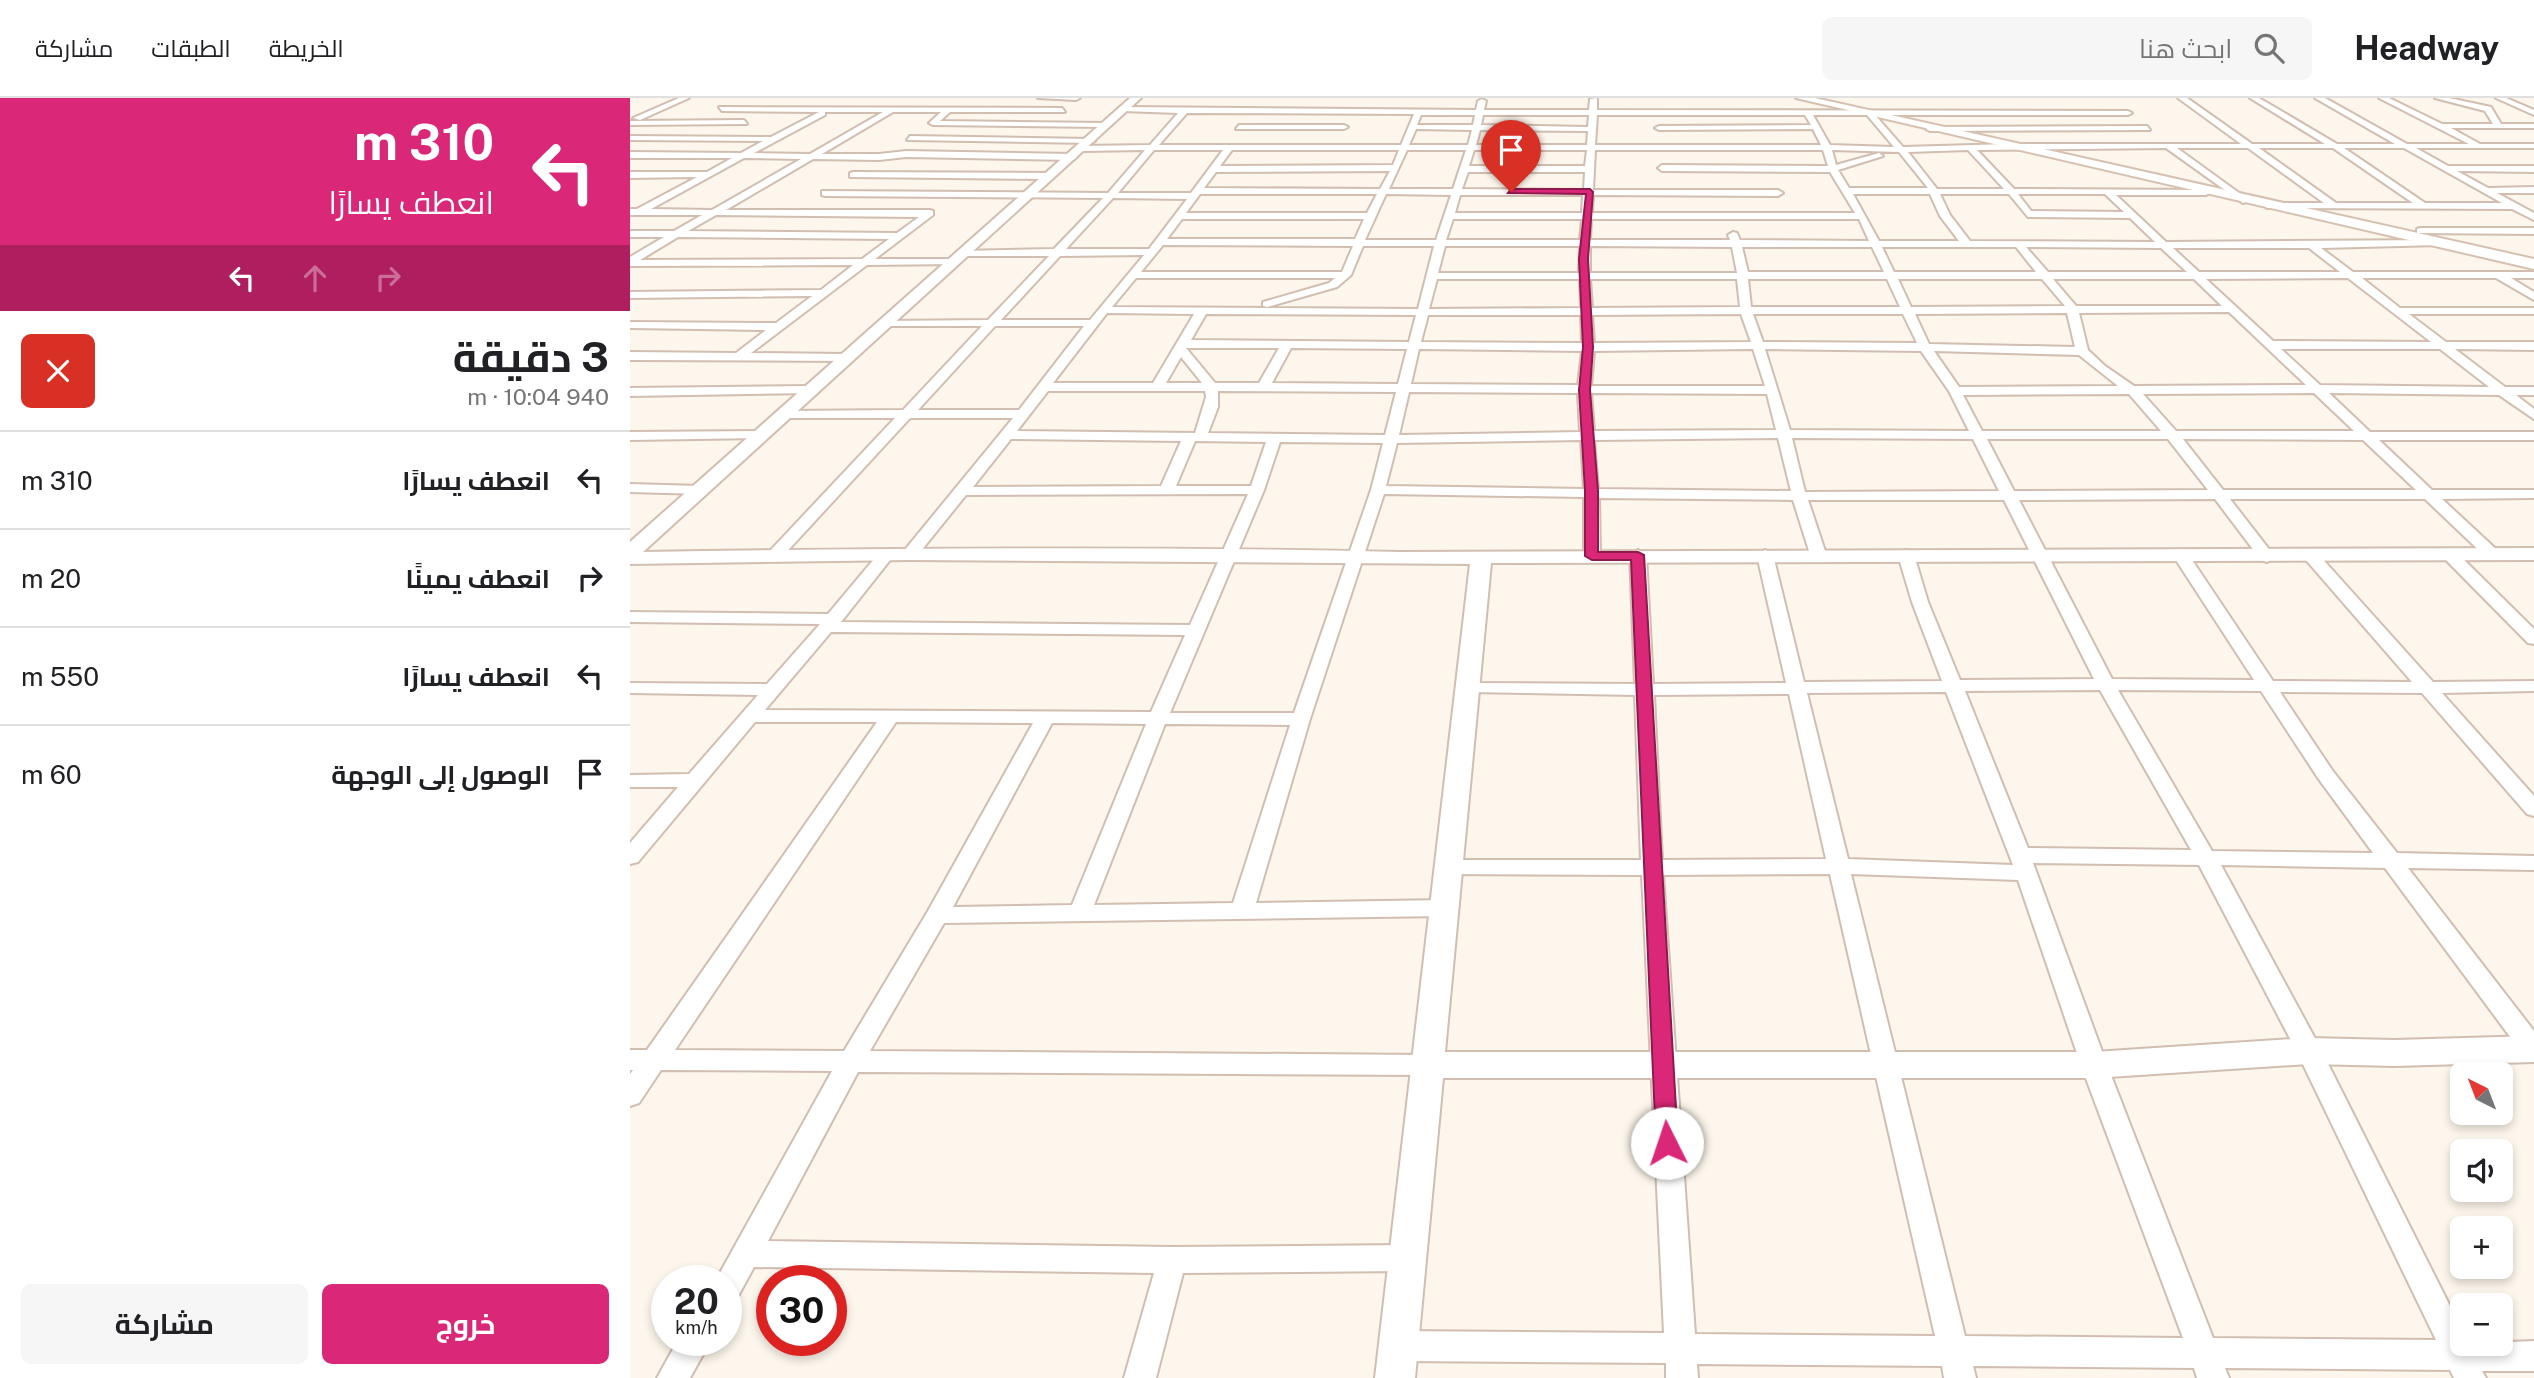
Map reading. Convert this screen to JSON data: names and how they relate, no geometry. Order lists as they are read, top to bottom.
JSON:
{
  "north": "top left",
  "page": {
    "header": "Headway",
    "search": "ابحث هنا",
    "nav": ["الخريطة", "الطبقات", "مشاركة"],
    "turn": ["310 m", "انعطف يسارًا"],
    "heading": ["3 دقيقة", "940 m · 10:04"],
    "list": [
      {
        "name": "انعطف يسارًا",
        "value": "310 m"
      },
      {
        "name": "انعطف يمينًا",
        "value": "20 m"
      },
      {
        "name": "انعطف يسارًا",
        "value": "550 m"
      },
      {
        "name": "الوصول إلى الوجهة",
        "value": "60 m"
      }
    ],
    "map_buttons": ["+", "−"],
    "speed": "20 km/h",
    "limit": "30",
    "buttons": ["خروج", "مشاركة"]
  }
}
